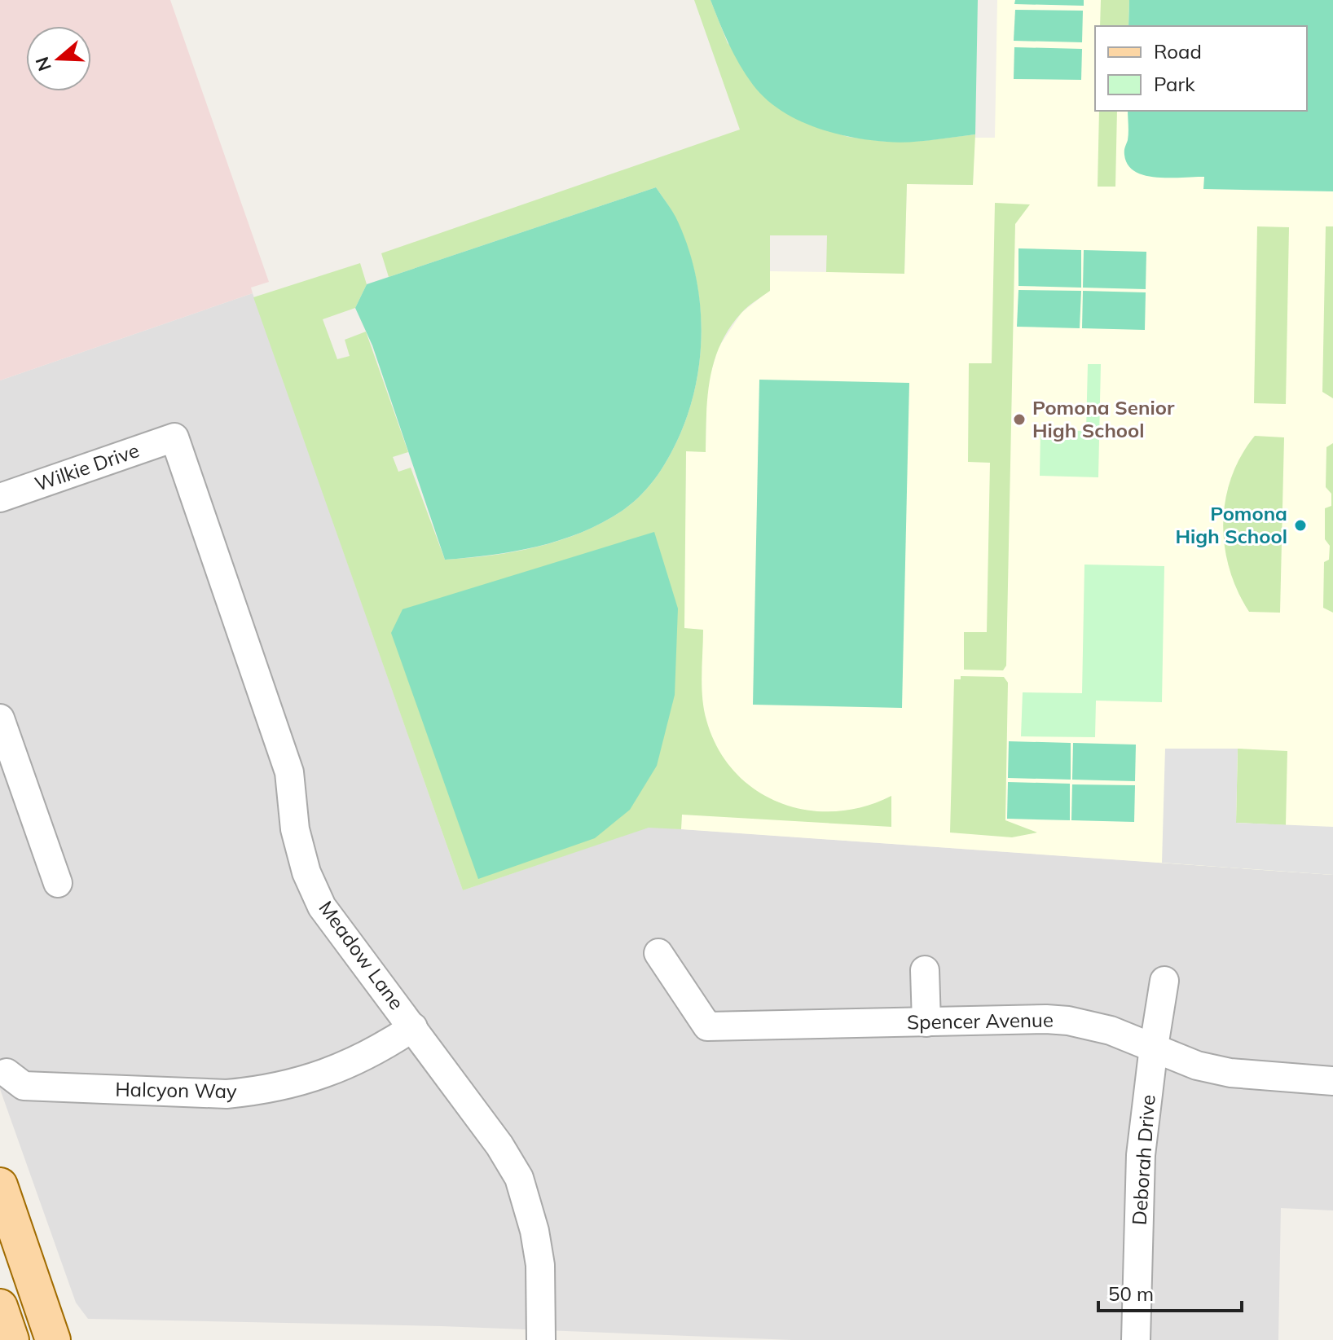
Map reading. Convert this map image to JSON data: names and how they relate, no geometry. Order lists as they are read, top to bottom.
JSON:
{
  "streets": {
    "street": [
      "Wilkie Drive",
      "Meadow Lane",
      "Spencer Avenue",
      "Halcyon Way",
      "Deborah Drive"
    ]
  },
  "crossings": [
    ["Wilkie Drive", "Meadow Lane"],
    ["Meadow Lane", "Halcyon Way"],
    ["Spencer Avenue", "Deborah Drive"]
  ],
  "places": ["Pomona Senior High School", "Pomona High School"],
  "legend": ["Road", "Park"],
  "scale_bar": "50 m",
  "north": "left"
}
